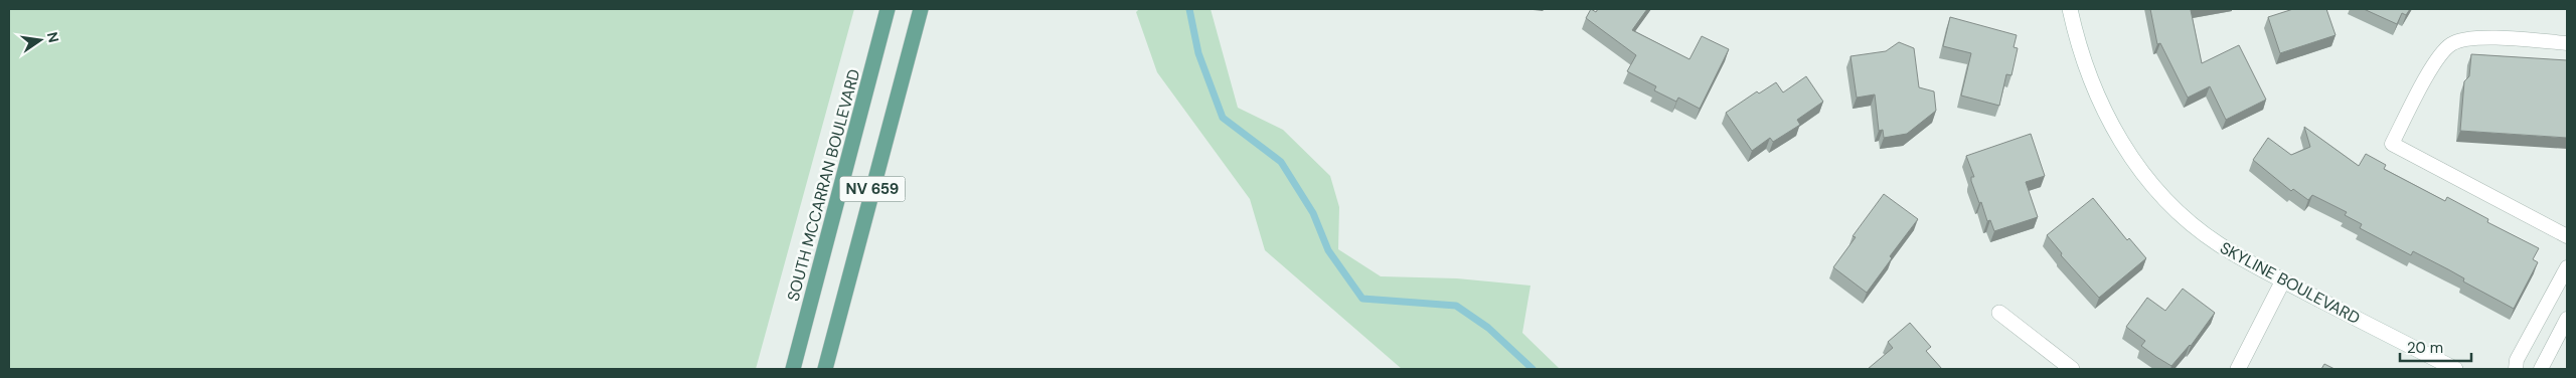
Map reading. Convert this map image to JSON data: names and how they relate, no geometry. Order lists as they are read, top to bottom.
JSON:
{
  "streets": {
    "main road": ["SOUTH MCCARRAN BOULEVARD", "NV 659"],
    "street": ["SKYLINE BOULEVARD"]
  },
  "scale_bar": "20 m",
  "north": "right"
}
